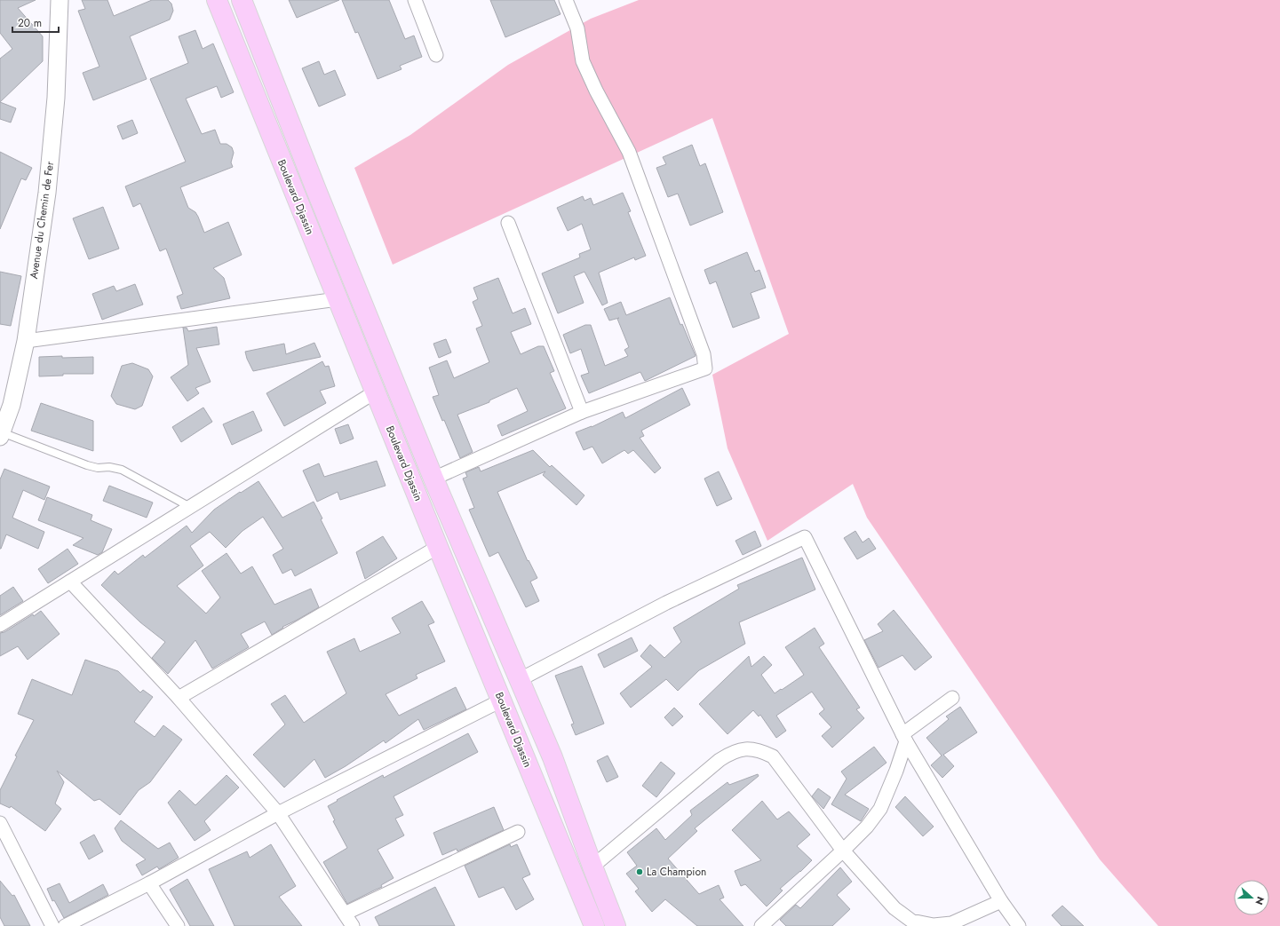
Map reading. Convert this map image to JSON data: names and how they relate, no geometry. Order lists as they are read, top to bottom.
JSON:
{
  "streets": {
    "highway": ["Boulevard Djassin"],
    "street": ["Avenue du Chemin de Fer"]
  },
  "places": ["La Champion"],
  "scale_bar": "20 m",
  "north": "right"
}
